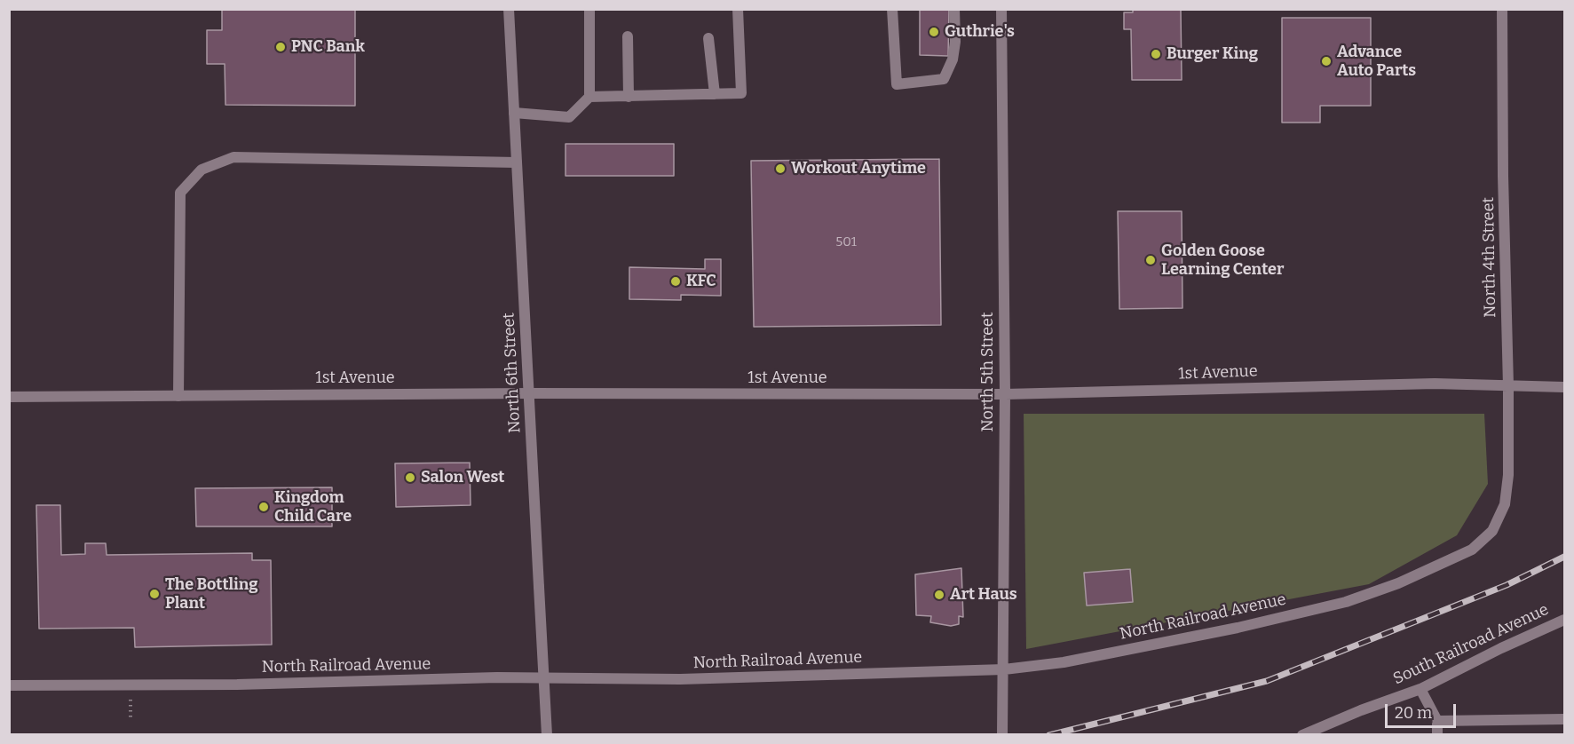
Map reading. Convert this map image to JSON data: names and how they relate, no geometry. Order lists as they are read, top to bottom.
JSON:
{
  "streets": {
    "street": [
      "North 4th Street",
      "North 5th Street",
      "North 6th Street",
      "1st Avenue",
      "North Railroad Avenue",
      "South Railroad Avenue"
    ]
  },
  "crossings": [
    ["North 4th Street", "1st Avenue"],
    ["North 4th Street", "North Railroad Avenue"],
    ["North 5th Street", "1st Avenue"],
    ["North 5th Street", "North Railroad Avenue"],
    ["North 6th Street", "1st Avenue"]
  ],
  "places": [
    "Guthrie's",
    "PNC Bank",
    "Burger King",
    "Advance Auto Parts",
    "Workout Anytime",
    "Golden Goose Learning Center",
    "KFC",
    "Salon West",
    "Kingdom Child Care",
    "The Bottling Plant",
    "Art Haus"
  ],
  "house_numbers": ["501"],
  "scale_bar": "20 m"
}
